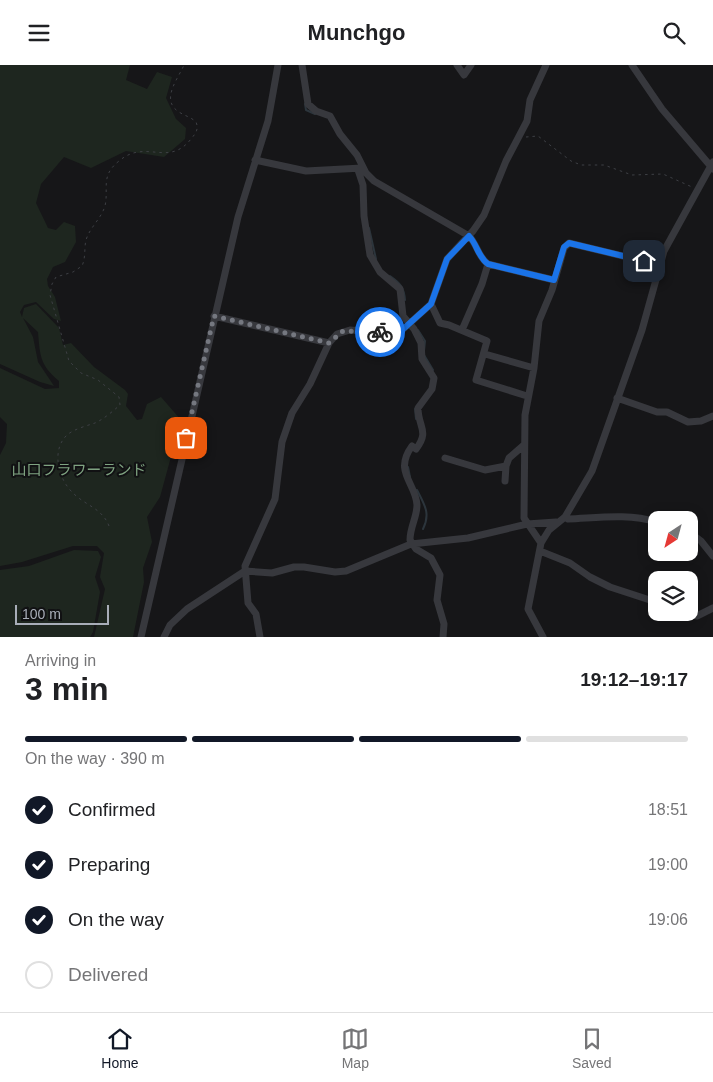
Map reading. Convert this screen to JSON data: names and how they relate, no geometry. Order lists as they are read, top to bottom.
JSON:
{
  "parks": ["山口フラワーランド"],
  "scale_bar": "100 m",
  "north": "bottom left",
  "page": {
    "header": "Munchgo",
    "scale": "100 m",
    "heading": ["3 min", "Arriving in", "19:12–19:17"],
    "bar": "On the way · 390 m",
    "list": [
      ["Confirmed", "18:51"],
      ["Preparing", "19:00"],
      ["On the way", "19:06"],
      "Delivered"
    ],
    "tabs": ["Home", "Map", "Saved"]
  }
}
